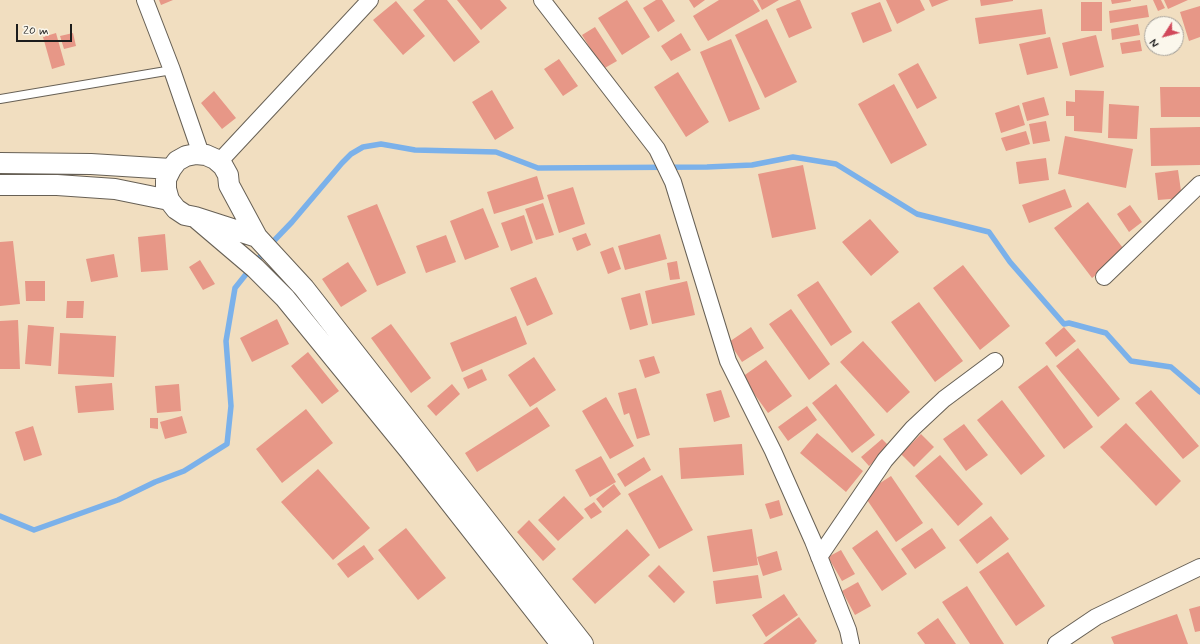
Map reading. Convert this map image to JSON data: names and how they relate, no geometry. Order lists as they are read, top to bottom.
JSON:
{
  "scale_bar": "20 m",
  "north": "bottom left"
}
